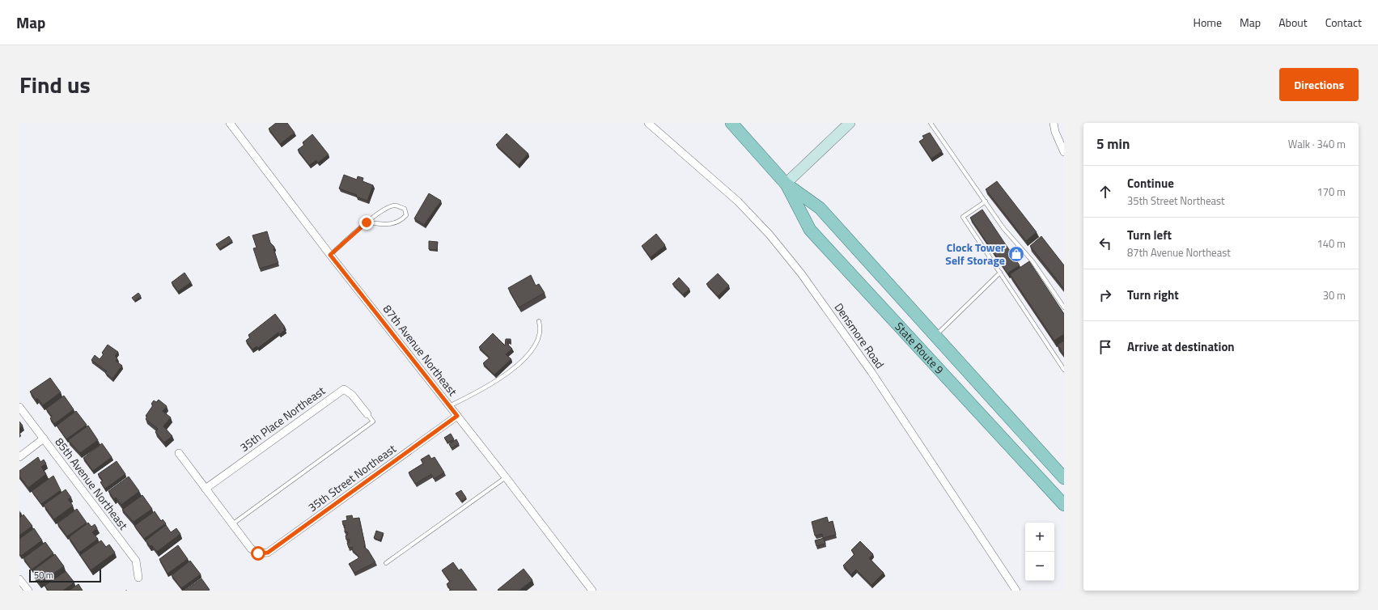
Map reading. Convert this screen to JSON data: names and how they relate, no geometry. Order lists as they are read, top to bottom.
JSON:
{
  "streets": {
    "main road": ["State Route 9"],
    "street": [
      "Densmore Road",
      "87th Avenue Northeast",
      "35th Place Northeast",
      "35th Street Northeast",
      "85th Avenue Northeast"
    ]
  },
  "crossings": [
    ["87th Avenue Northeast", "35th Street Northeast"]
  ],
  "places": {
    "shop": ["Clock Tower Self Storage"]
  },
  "scale_bar": "50 m",
  "page": {
    "header": "Map",
    "nav": [
      "Home",
      "Map",
      "About",
      "Contact"
    ],
    "title": "Find us",
    "buttons": "Directions",
    "heading": ["5 min", "Walk · 340 m"],
    "list": [
      ["Continue", "35th Street Northeast", "170 m"],
      ["Turn left", "87th Avenue Northeast", "140 m"],
      ["Turn right", "30 m"],
      "Arrive at destination"
    ],
    "map_buttons": ["+", "−"],
    "scale": "50 m"
  }
}
